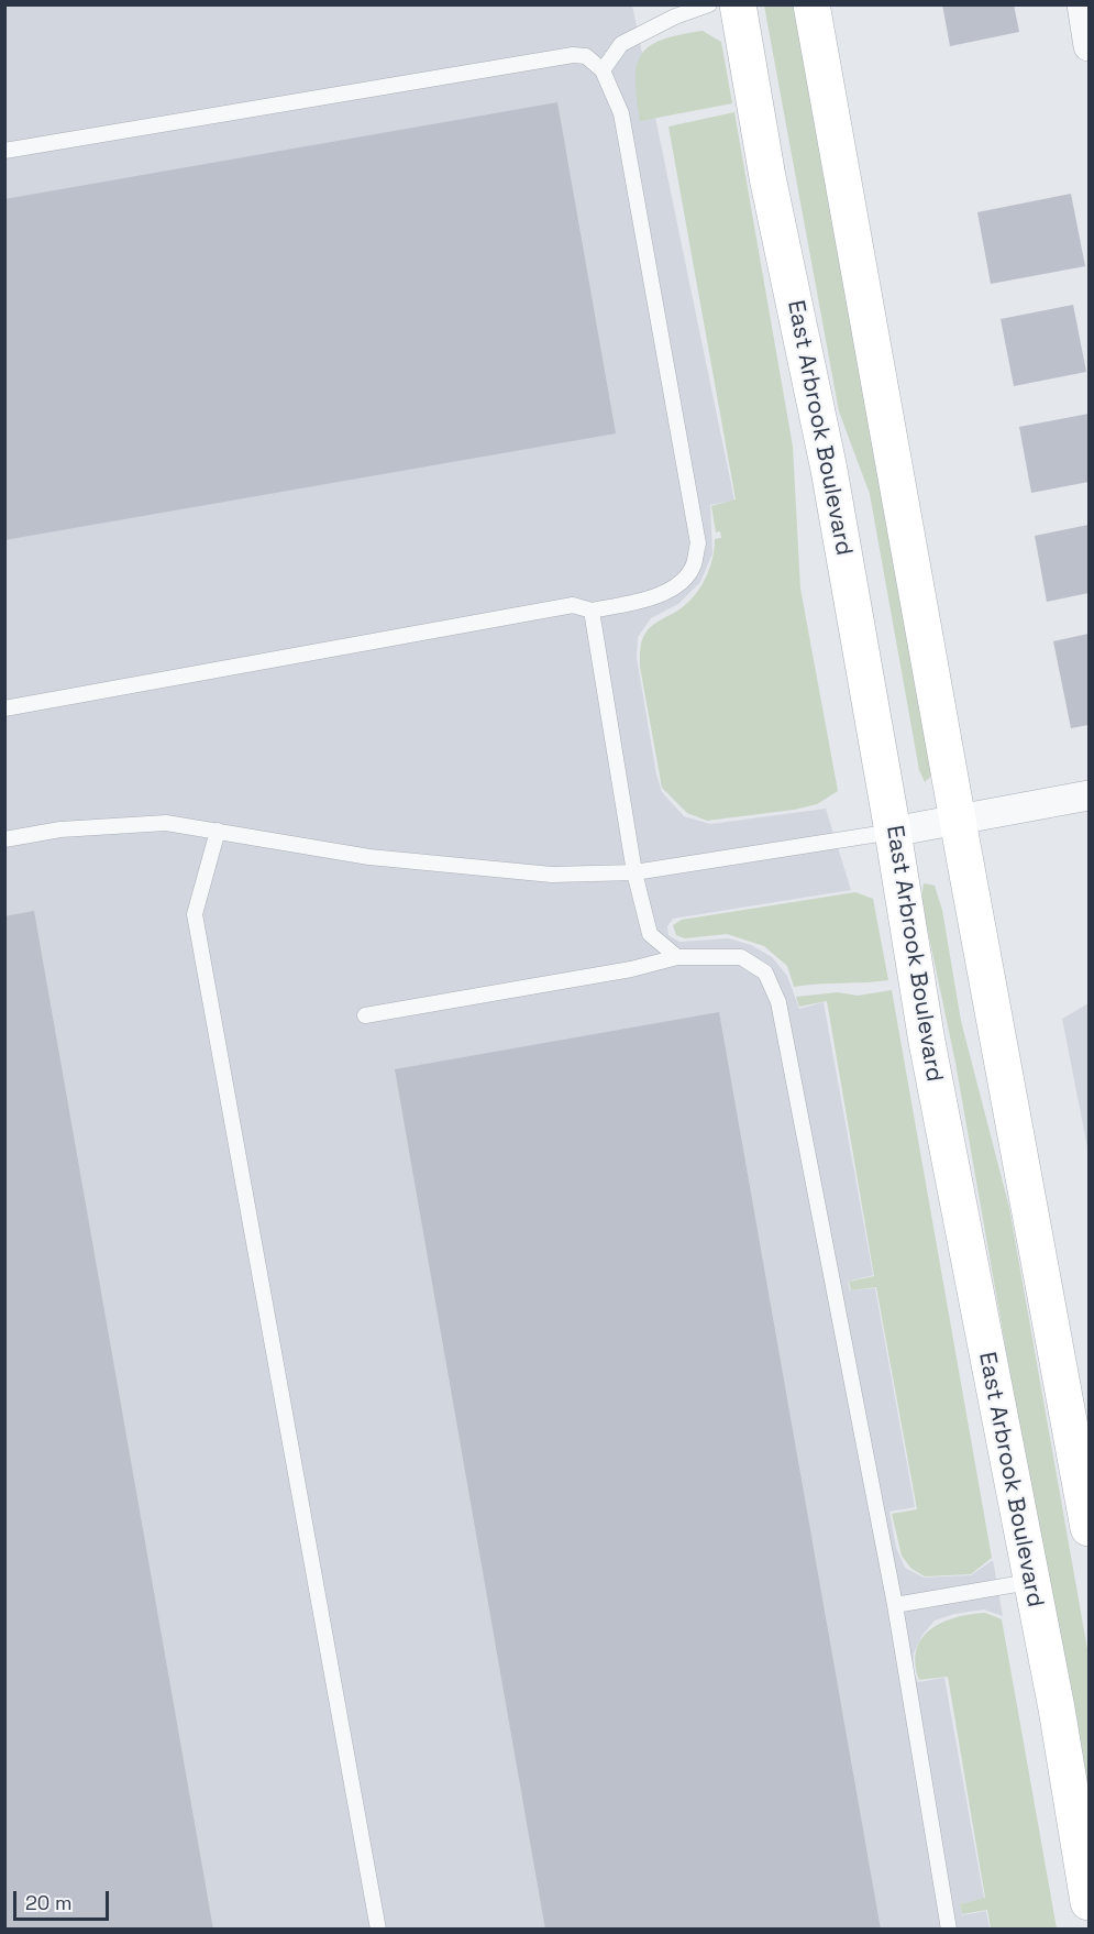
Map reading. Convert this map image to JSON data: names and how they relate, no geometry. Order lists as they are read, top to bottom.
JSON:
{
  "streets": {
    "street": ["East Arbrook Boulevard"]
  },
  "scale_bar": "20 m"
}
